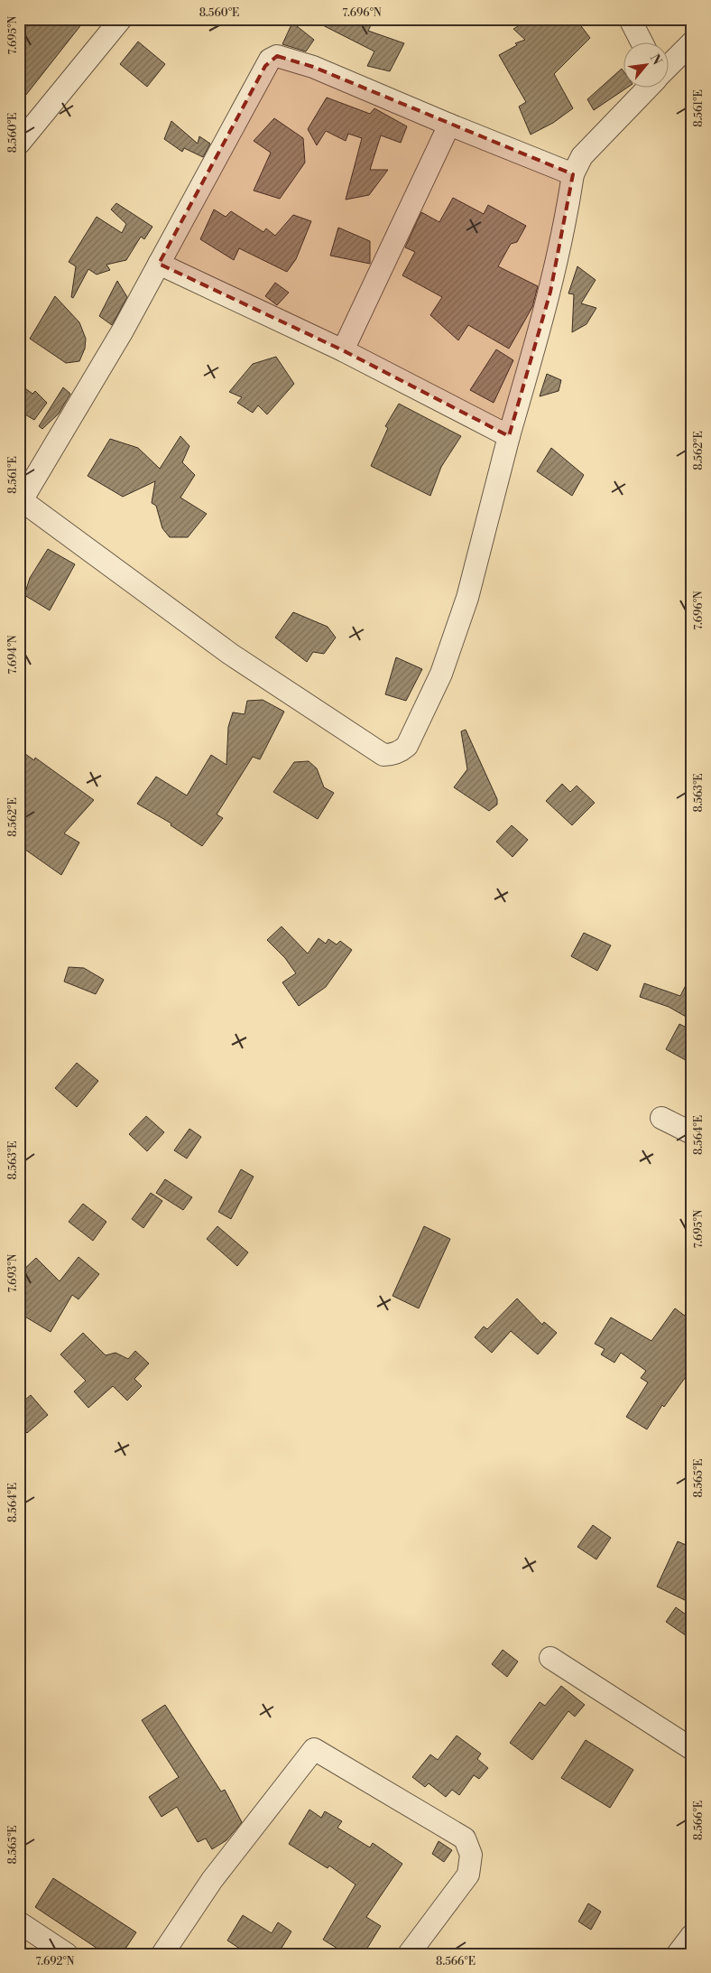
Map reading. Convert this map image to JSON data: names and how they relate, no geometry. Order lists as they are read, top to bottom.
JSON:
{
  "north": "top right",
  "coordinates": [
    "8.560°E",
    "7.696°N",
    "7.695°N",
    "8.561°E",
    "8.562°E",
    "7.694°N",
    "8.563°E",
    "8.564°E",
    "7.693°N",
    "8.565°E",
    "8.566°E",
    "7.692°N"
  ]
}
